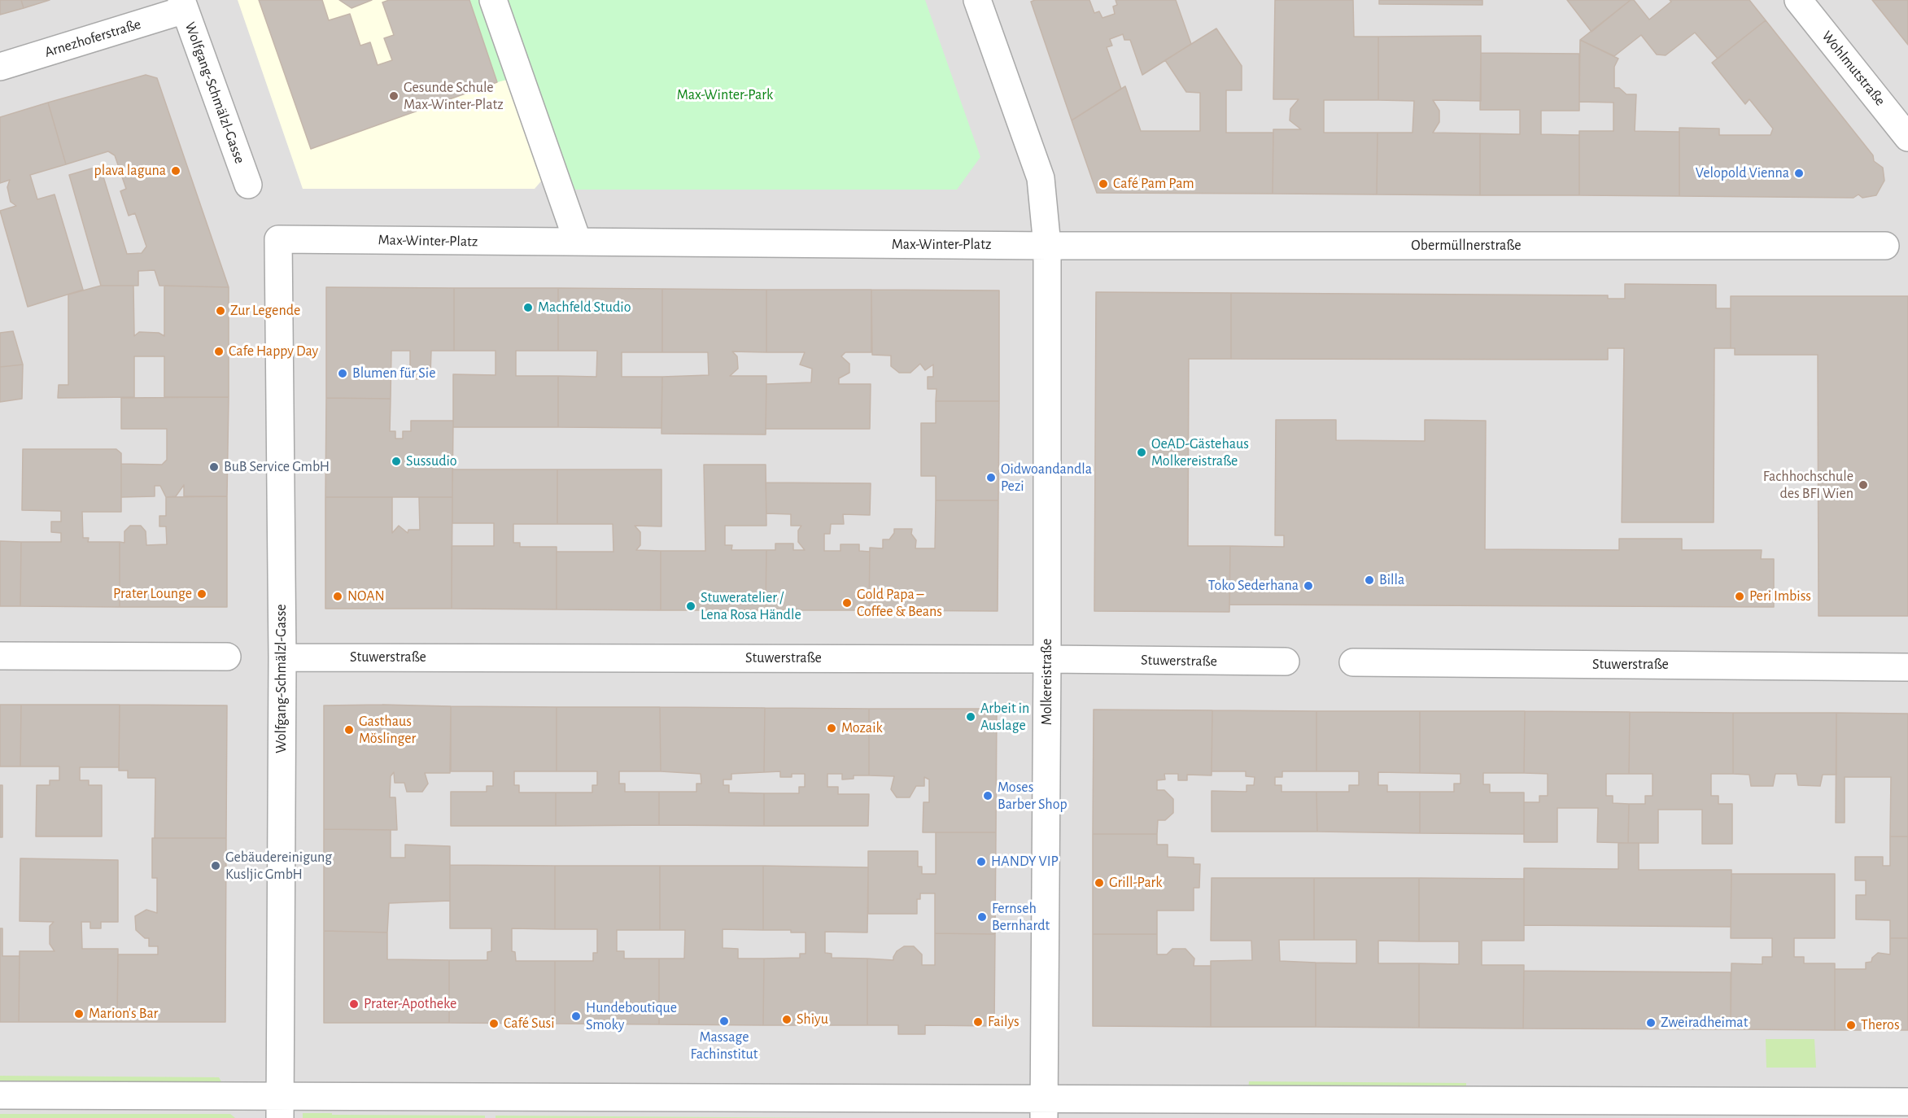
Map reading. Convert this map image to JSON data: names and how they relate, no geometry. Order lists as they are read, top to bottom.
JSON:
{
  "streets": {
    "street": [
      "Arnezhoferstraße",
      "Wohlmutstraße",
      "Wolfgang-Schmälzl-Gasse",
      "Max-Winter-Platz",
      "Obermüllnerstraße",
      "Stuwerstraße",
      "Molkereistraße"
    ]
  },
  "crossings": [
    ["Arnezhoferstraße", "Wolfgang-Schmälzl-Gasse"],
    ["Wolfgang-Schmälzl-Gasse", "Max-Winter-Platz"],
    ["Wolfgang-Schmälzl-Gasse", "Stuwerstraße"],
    ["Max-Winter-Platz", "Obermüllnerstraße"],
    ["Max-Winter-Platz", "Molkereistraße"],
    ["Obermüllnerstraße", "Molkereistraße"],
    ["Stuwerstraße", "Molkereistraße"]
  ],
  "parks": ["Max-Winter-Park"],
  "places": [
    "Gesunde Schule Max-Winter-Platz",
    "plava laguna",
    "Velopold Vienna",
    "Café Pam Pam",
    "Machfeld Studio",
    "Zur Legende",
    "Cafe Happy Day",
    "Blumen für Sie",
    "OeAD-Gästehaus Molkereistraße",
    "Sussudio",
    "BuB Service GmbH",
    "Oidwoandandla Pezi",
    "Fachhochschule des BFI Wien",
    "Billa",
    "Toko Sederhana",
    "Prater Lounge",
    "NOAN",
    "Peri Imbiss",
    "Gold Papa – Coffee & Beans",
    "Stuweratelier / Lena Rosa Händle",
    "Arbeit in Auslage",
    "Mozaik",
    "Gasthaus Möslinger",
    "Moses Barber Shop",
    "HANDY VIP",
    "Gebäudereinigung Kusljic GmbH",
    "Grill-Park",
    "Fernseh Bernhardt",
    "Prater-Apotheke",
    "Marion's Bar",
    "Hundeboutique Smoky",
    "Shiyu",
    "Massage Fachinstitut",
    "Failys",
    "Zweiradheimat",
    "Café Susi",
    "Theros"
  ]
}
